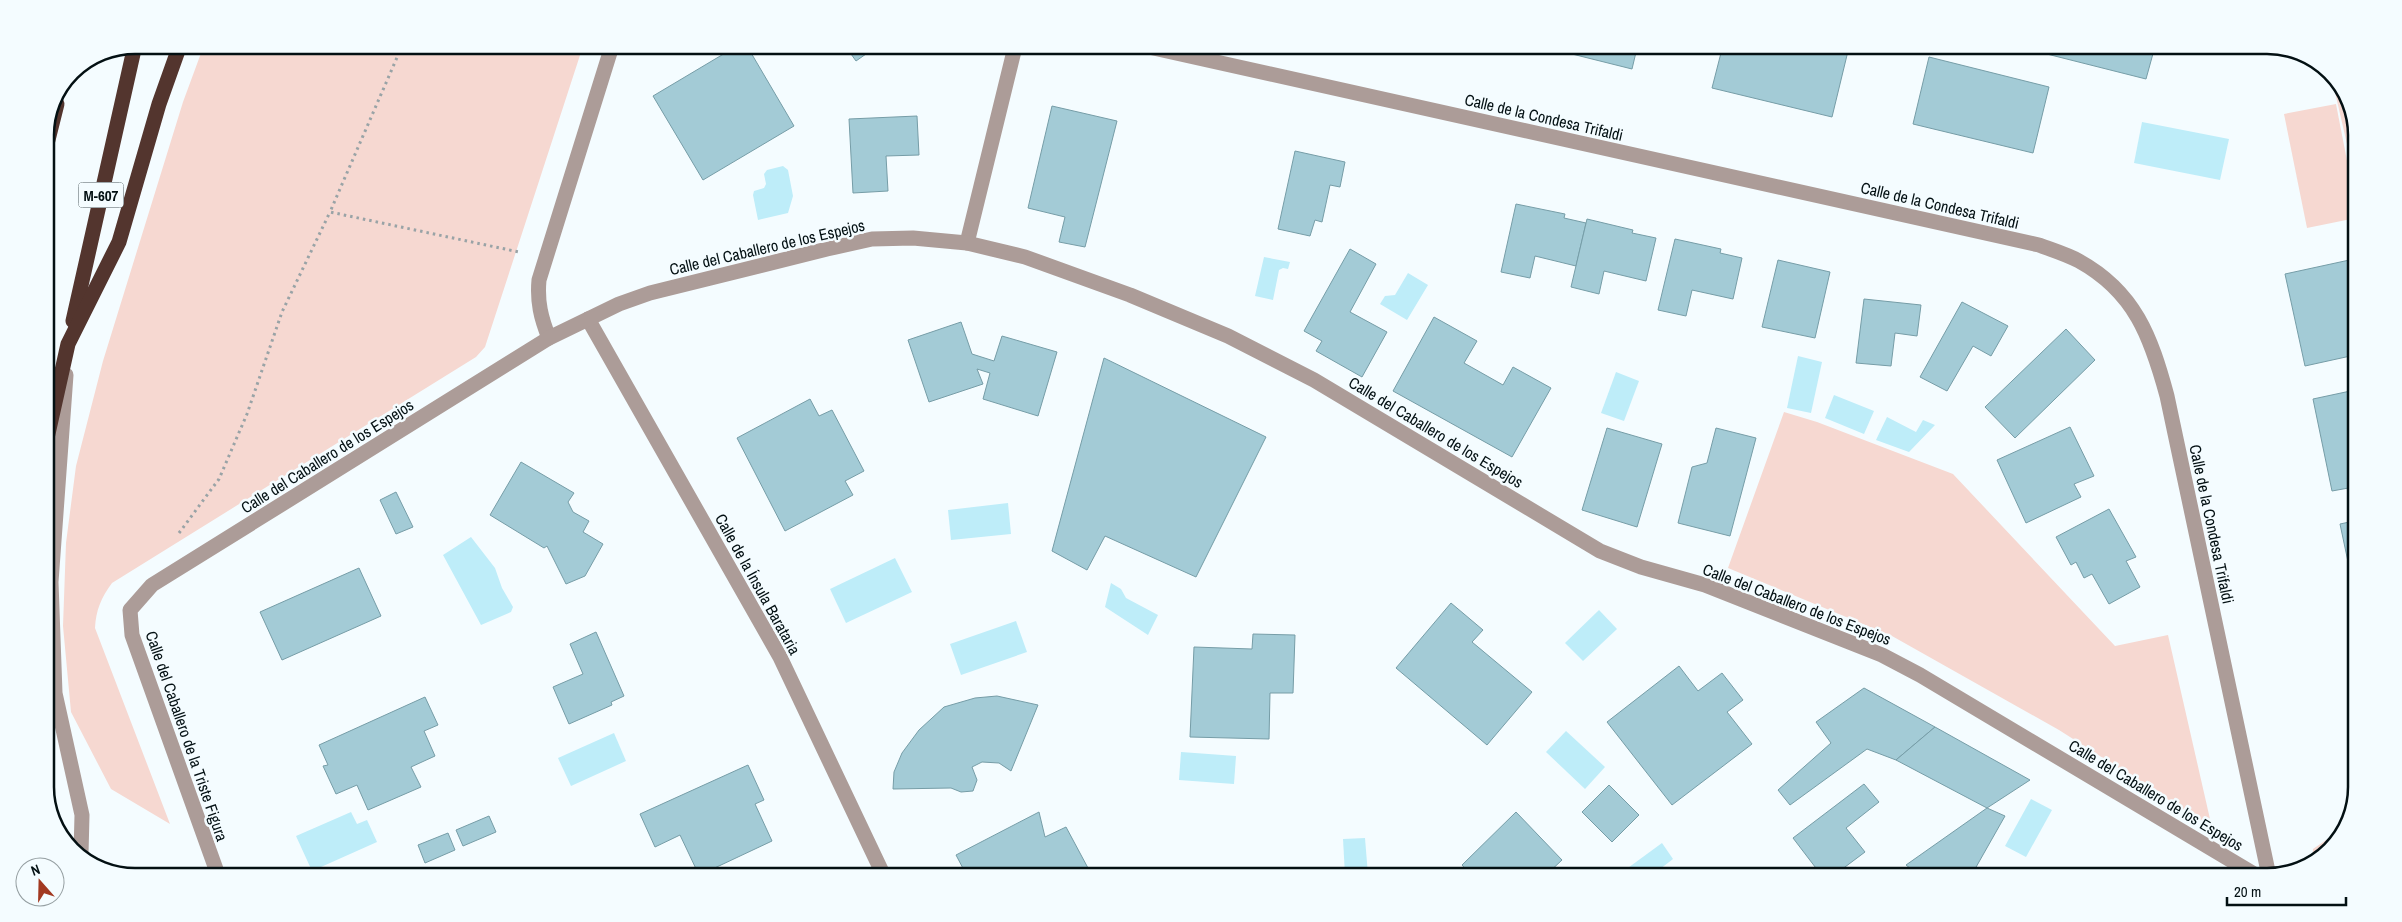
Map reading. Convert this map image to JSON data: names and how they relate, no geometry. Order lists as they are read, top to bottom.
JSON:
{
  "streets": {
    "highway": ["M-607"],
    "street": [
      "Calle de la Condesa Trifaldi",
      "Calle del Caballero de los Espejos",
      "Calle de la Ínsula Barataria",
      "Calle del Caballero de la Triste Figura"
    ]
  },
  "crossings": [
    ["Calle del Caballero de los Espejos", "Calle de la Ínsula Barataria"],
    ["Calle del Caballero de los Espejos", "Calle del Caballero de la Triste Figura"]
  ],
  "scale_bar": "20 m",
  "north": "top"
}
